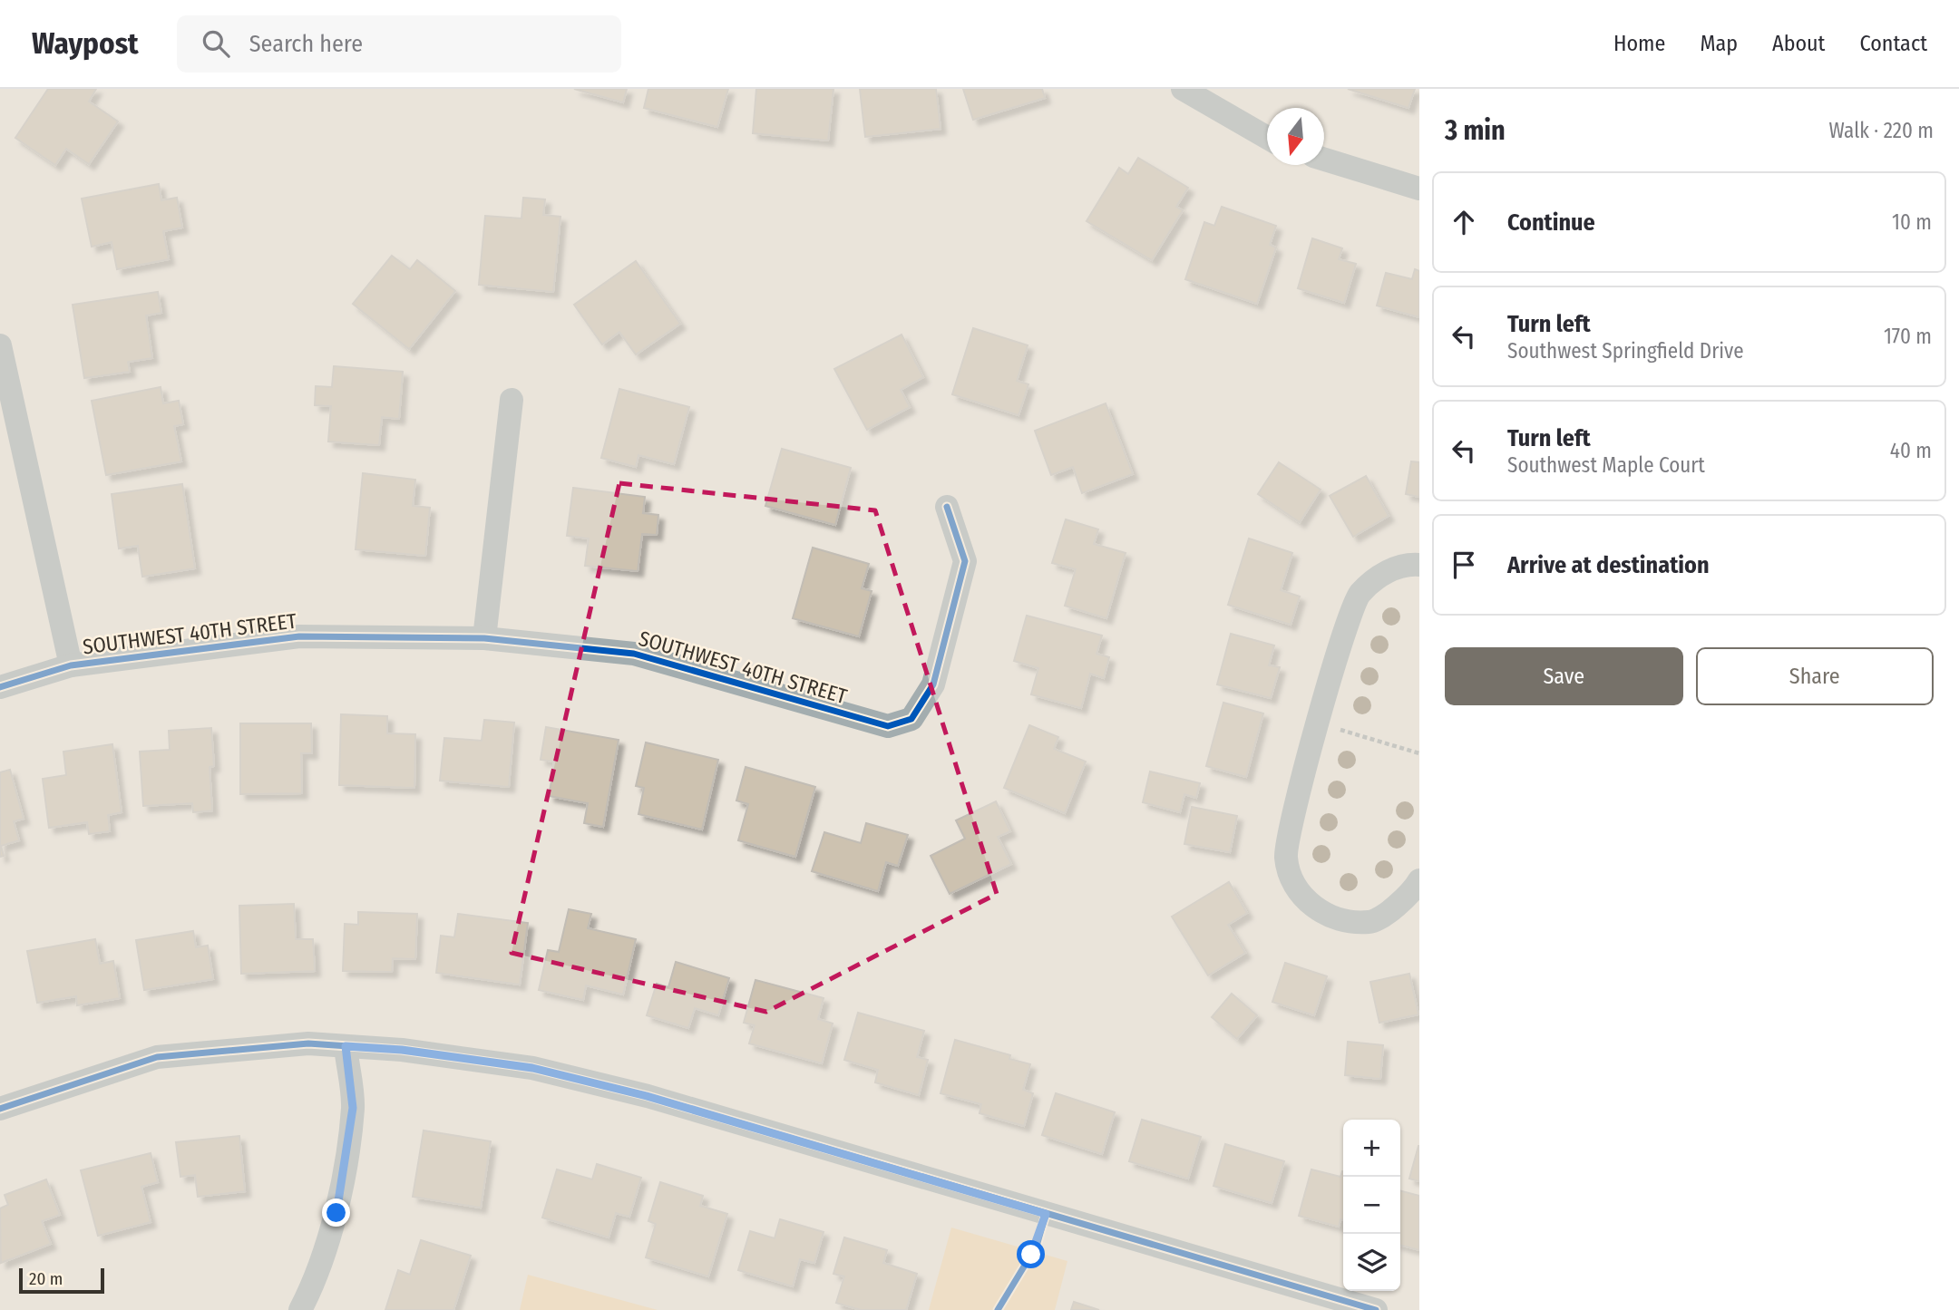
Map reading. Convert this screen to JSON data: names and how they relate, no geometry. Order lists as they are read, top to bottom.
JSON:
{
  "streets": {
    "street": ["SOUTHWEST 40TH STREET"]
  },
  "scale_bar": "20 m",
  "north": "bottom",
  "page": {
    "header": "Waypost",
    "search": "Search here",
    "nav": [
      "Home",
      "Map",
      "About",
      "Contact"
    ],
    "heading": ["3 min", "Walk · 220 m"],
    "list": [
      ["Continue", "10 m"],
      ["Turn left", "Southwest Springfield Drive", "170 m"],
      ["Turn left", "Southwest Maple Court", "40 m"],
      "Arrive at destination"
    ],
    "buttons": ["Save", "Share"],
    "map_buttons": ["+", "−"],
    "scale": "20 m"
  }
}
